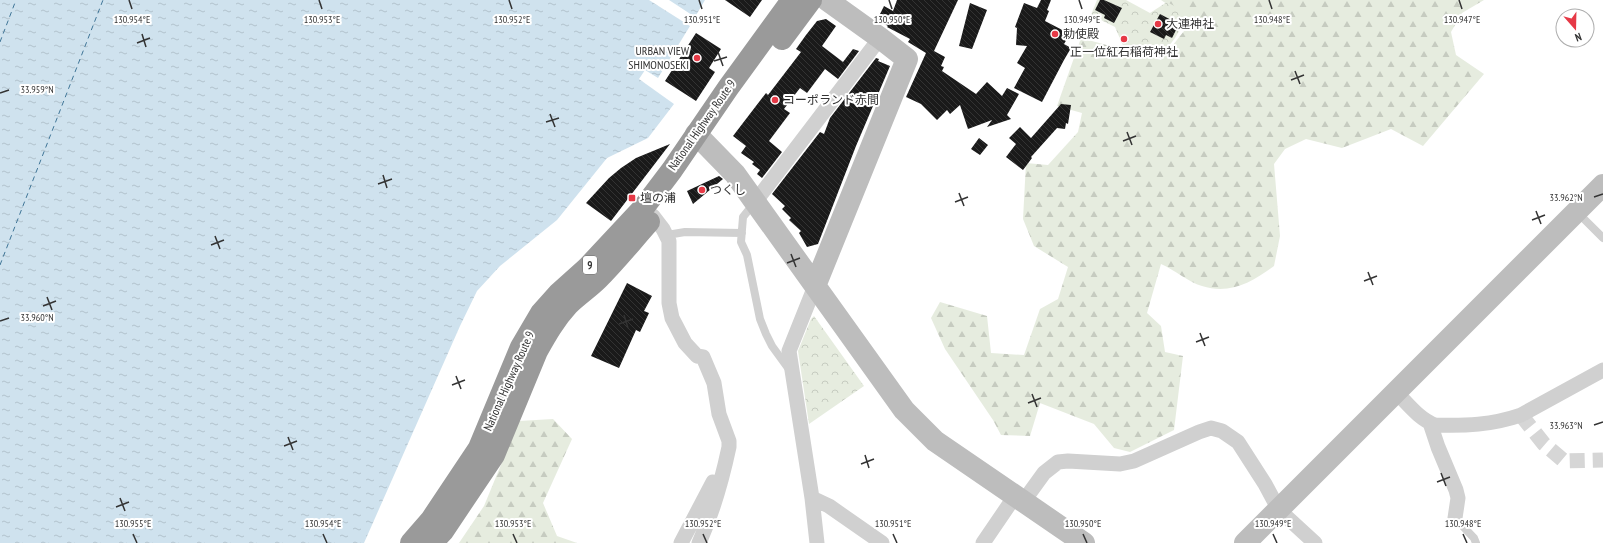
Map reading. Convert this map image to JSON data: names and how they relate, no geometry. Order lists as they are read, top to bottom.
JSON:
{
  "streets": {
    "highway": ["National Highway Route 9", "9"]
  },
  "places": {
    "other": [
      "大連神社",
      "勅使殿",
      "正一位紅石稲荷神社",
      "URBAN VIEW SHIMONOSEKI",
      "コーポランド赤間",
      "つくし"
    ],
    "transit": ["壇の浦"]
  },
  "north": "bottom",
  "coordinates": [
    "130.954°E",
    "130.953°E",
    "130.952°E",
    "130.951°E",
    "130.950°E",
    "130.948°E",
    "130.947°E",
    "130.949°E",
    "33.959°N",
    "33.962°N",
    "33.960°N",
    "33.963°N",
    "130.955°E"
  ]
}
